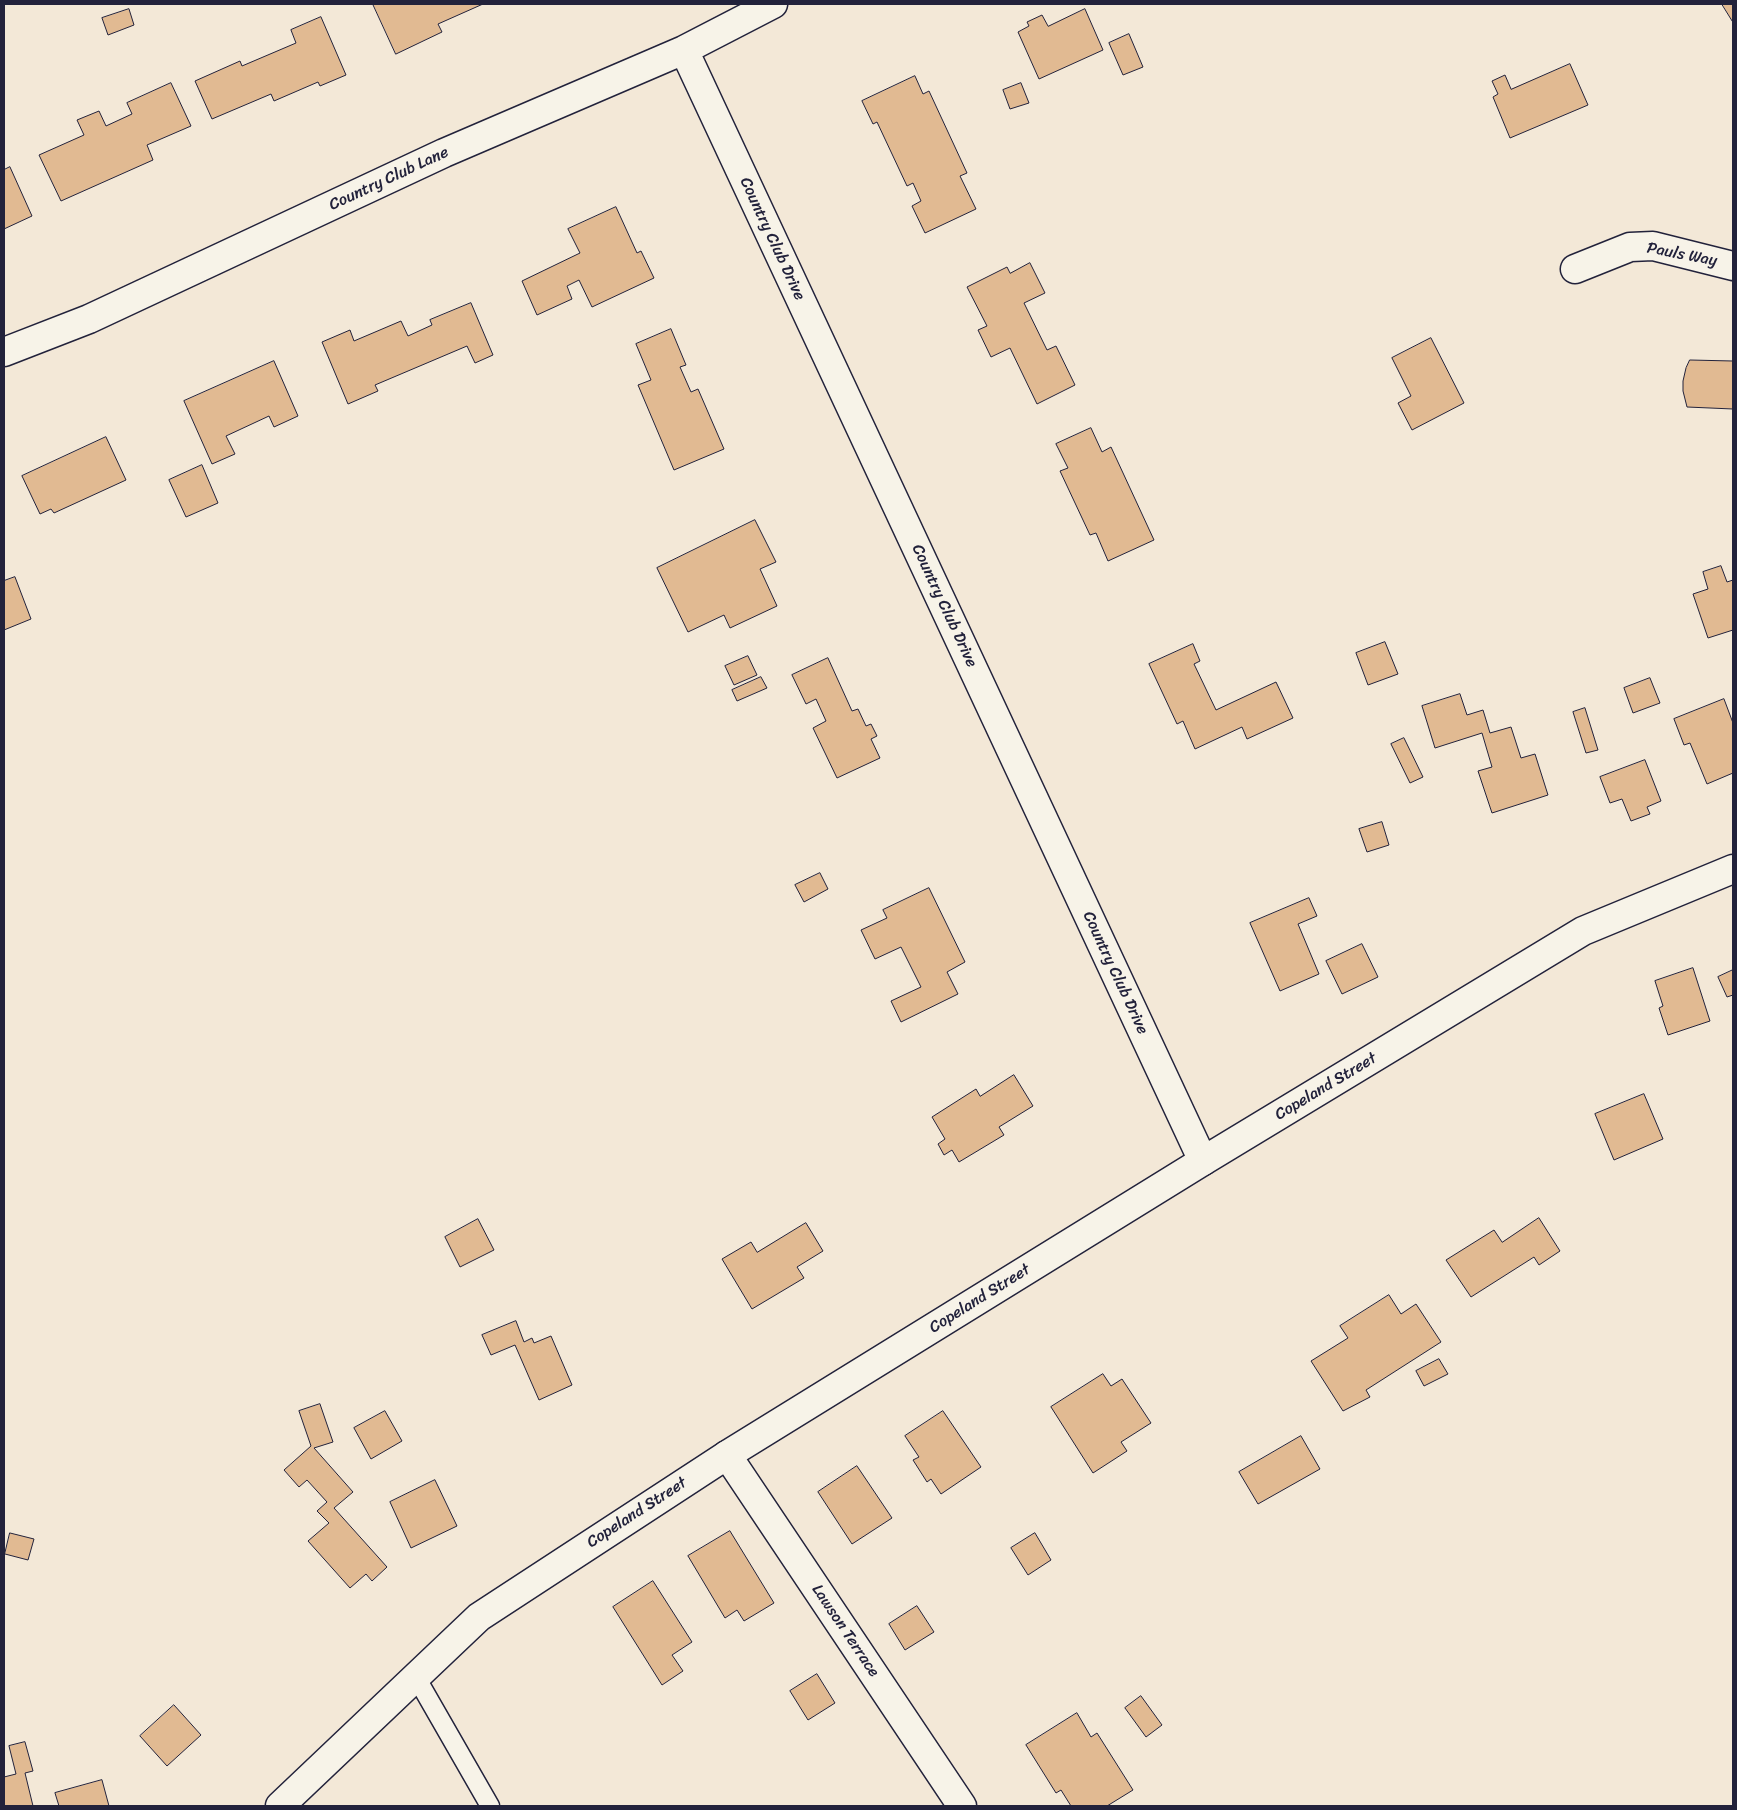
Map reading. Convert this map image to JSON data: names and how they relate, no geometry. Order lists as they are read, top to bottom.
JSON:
{
  "streets": {
    "street": [
      "Country Club Lane",
      "Country Club Drive",
      "Pauls Way",
      "Copeland Street",
      "Lawson Terrace"
    ]
  },
  "crossings": [
    ["Country Club Lane", "Country Club Drive"],
    ["Country Club Drive", "Copeland Street"],
    ["Copeland Street", "Lawson Terrace"]
  ]
}
